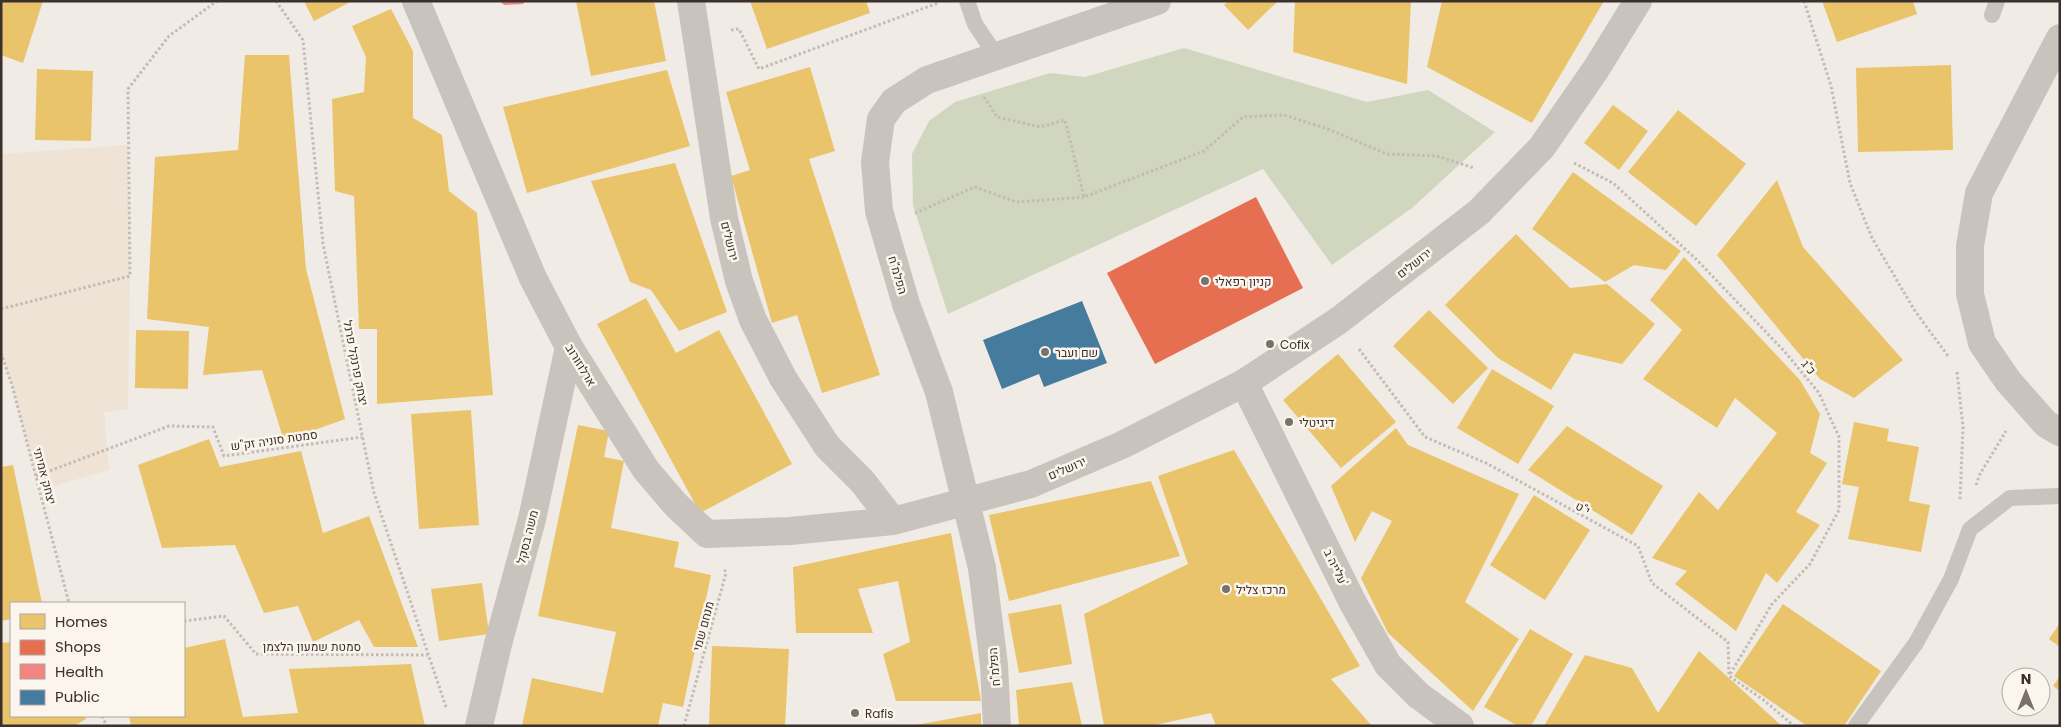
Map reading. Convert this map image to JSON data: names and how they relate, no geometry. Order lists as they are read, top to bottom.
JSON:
{
  "streets": {
    "street": [
      "ירושלים",
      "הפלמ\"ח",
      "ארלוזורוב",
      "משה בסקל",
      "עלייה ב'"
    ],
    "path": [
      "יצחק פרנקל פרנל",
      "כ\"ג",
      "סמטת סוניה זק\"ש",
      "יצחק אמיתי",
      "י\"ט",
      "מנחם שמי",
      "סמטת שמעון הלצמן"
    ]
  },
  "crossings": [
    ["ירושלים", "כ\"ג"],
    ["ירושלים", "י\"ט"],
    ["ירושלים", "עלייה ב'"],
    ["יצחק פרנקל פרנל", "סמטת סוניה זק\"ש"],
    ["יצחק פרנקל פרנל", "סמטת שמעון הלצמן"],
    ["ארלוזורוב", "משה בסקל"],
    ["ארלוזורוב", "מנחם שמי"],
    ["כ\"ג", "י\"ט"],
    ["סמטת סוניה זק\"ש", "יצחק אמיתי"]
  ],
  "places": [
    "קניון רפאלי",
    "Cofix",
    "שם ועבר",
    "דיגיטלי",
    "מרכז צליל",
    "Rafis"
  ],
  "legend": [
    "Homes",
    "Shops",
    "Health",
    "Public"
  ],
  "north": "top"
}
